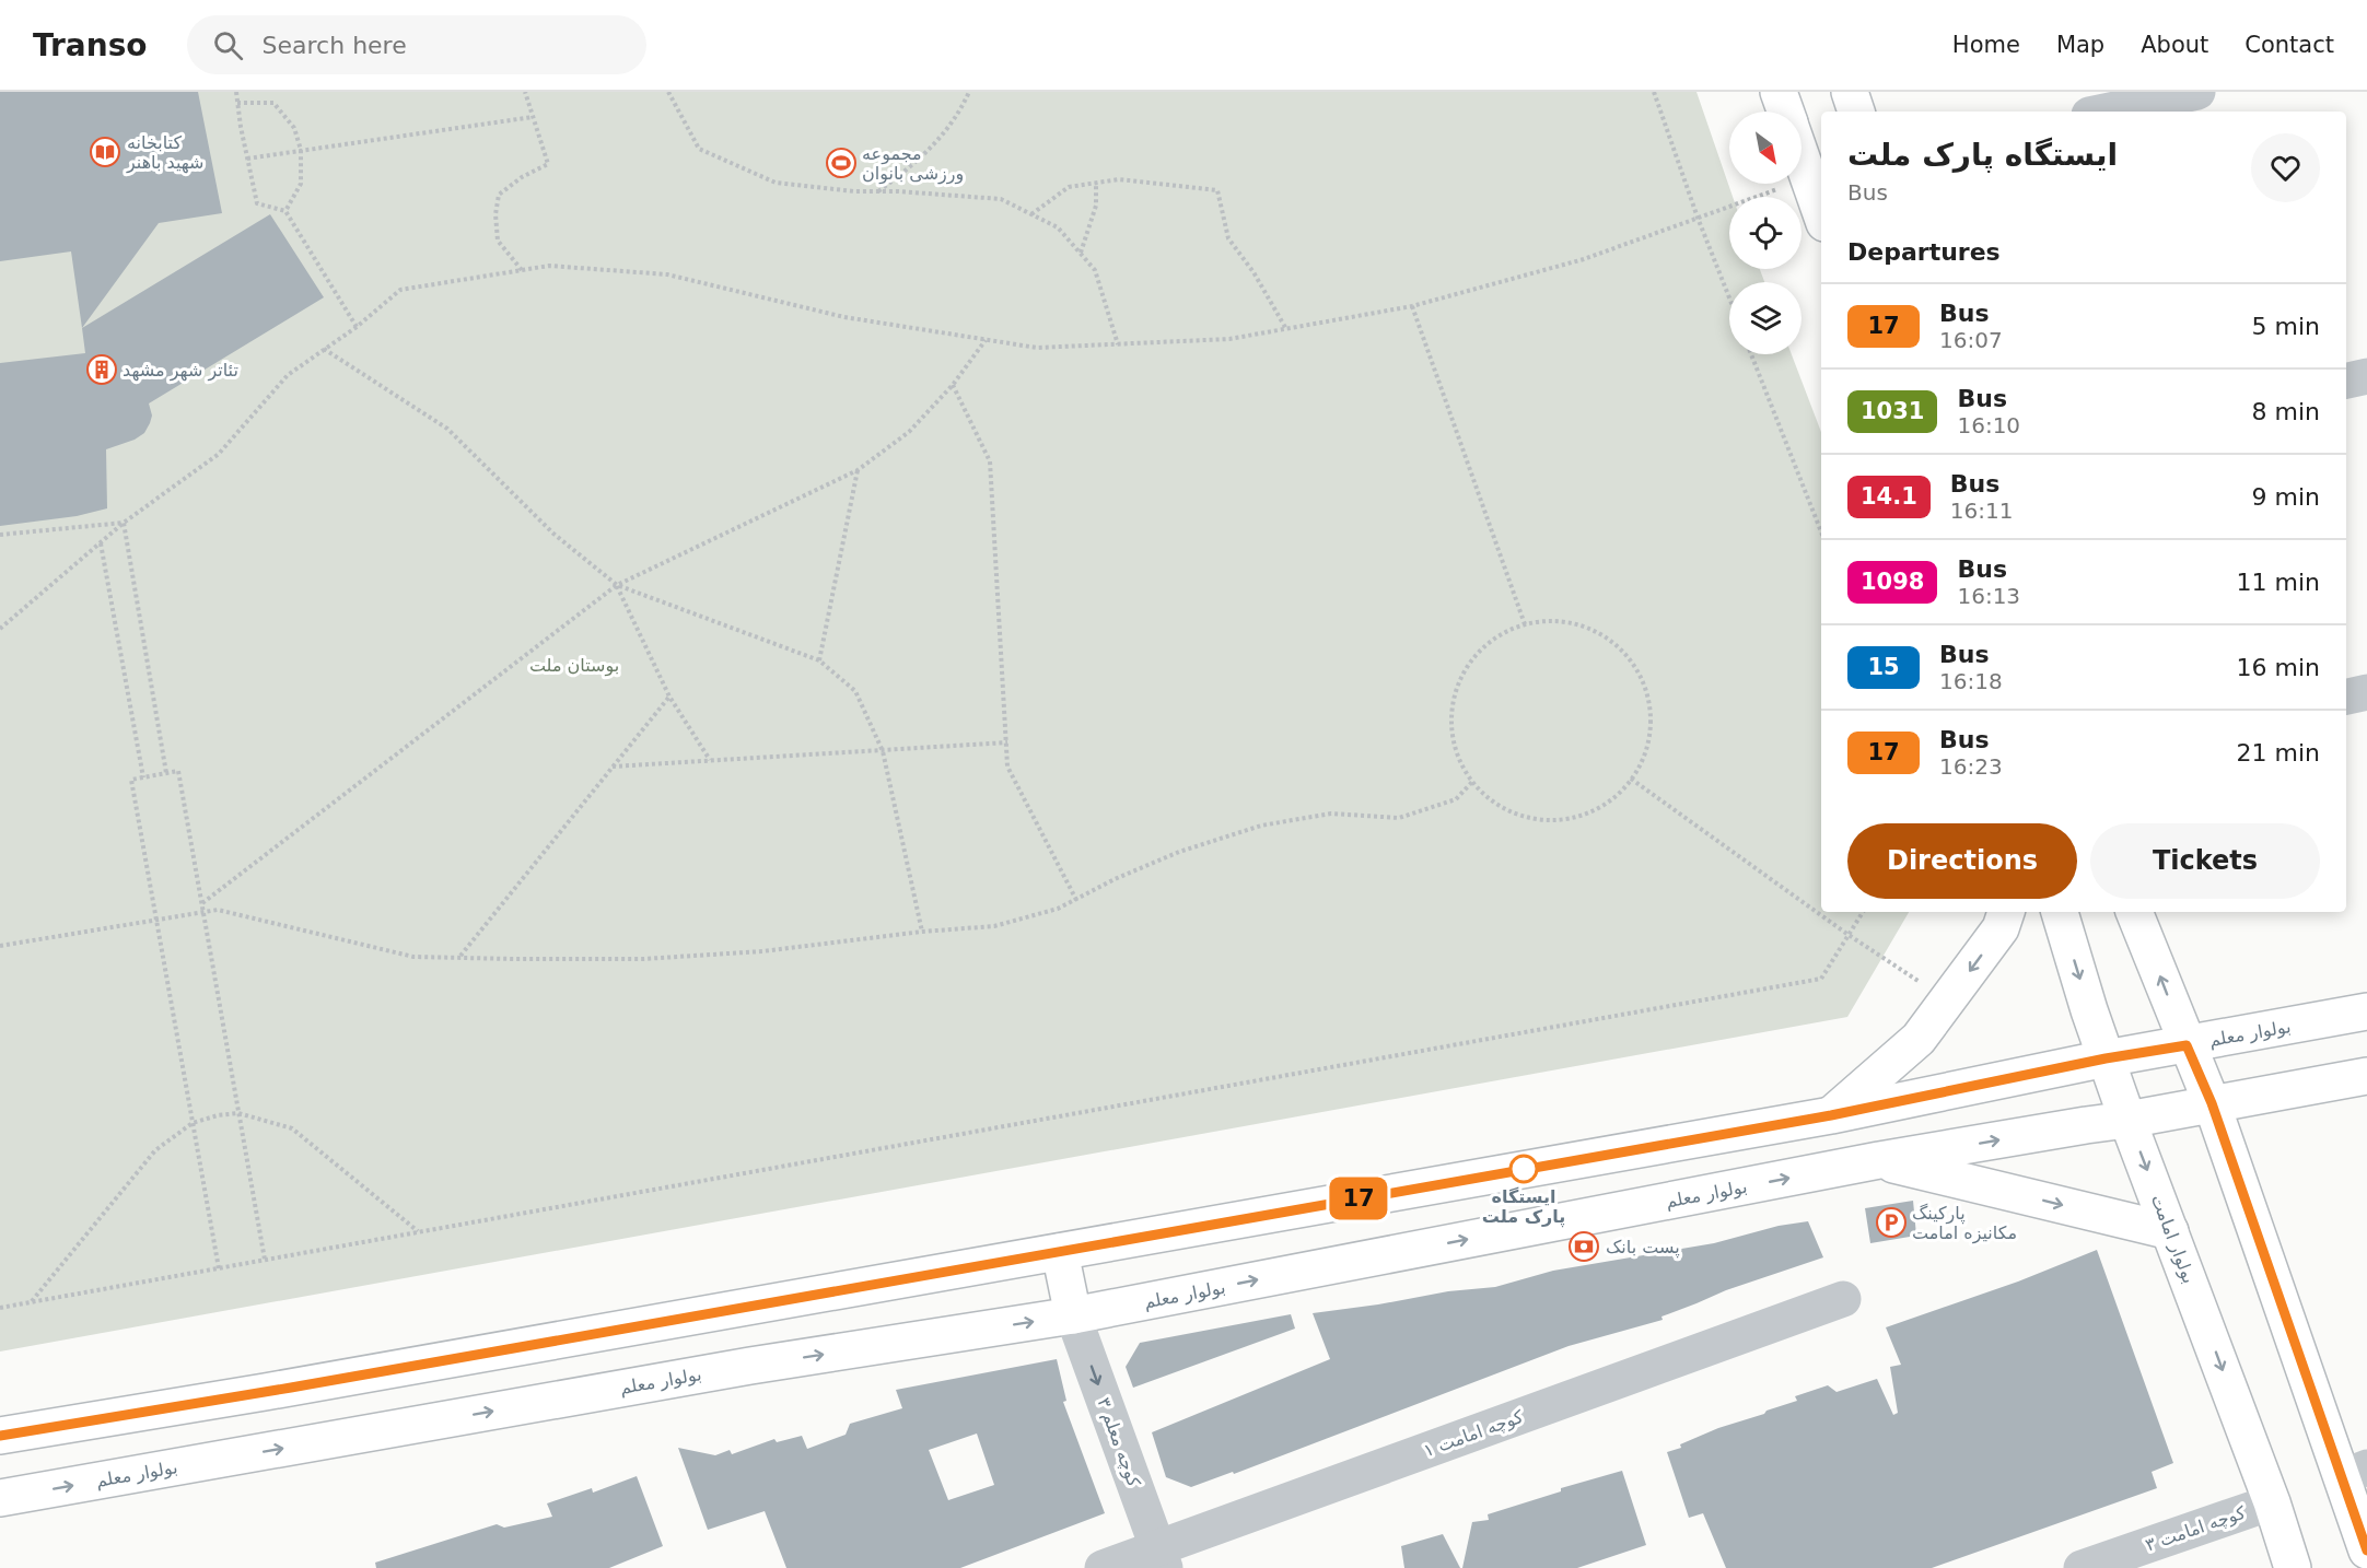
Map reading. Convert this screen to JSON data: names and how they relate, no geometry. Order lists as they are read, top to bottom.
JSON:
{
  "streets": {
    "main road": ["بولوار معلم", "بولوار امامت"],
    "street": ["کوچه امامت ۱", "کوچه معلم ۳", "کوچه امامت ۳"]
  },
  "crossings": [
    ["بولوار معلم", "بولوار امامت"],
    ["بولوار معلم", "کوچه معلم ۳"],
    ["بولوار امامت", "کوچه امامت ۳"],
    ["کوچه امامت ۱", "کوچه معلم ۳"]
  ],
  "one_way": ["کوچه معلم ۳"],
  "parks": ["بوستان ملت"],
  "places": {
    "library": ["کتابخانه شهید باهنر"],
    "sports": ["مجموعه ورزشی بانوان"],
    "building": ["تئاتر شهر مشهد"],
    "other": ["ایستگاه پارک ملت"],
    "parking": ["پارکینگ مکانیزه امامت"],
    "bank": ["پست بانک"]
  },
  "lines": ["bus line 17"],
  "north": "bottom right",
  "page": {
    "header": "Transo",
    "search": "Search here",
    "nav": [
      "Home",
      "Map",
      "About",
      "Contact"
    ],
    "on_map": "17",
    "heading": [
      ["ایستگاه پارک ملت", "Bus"],
      "Departures"
    ],
    "list": [
      {
        "mark": "17",
        "name": "Bus",
        "note": "16:07",
        "value": "5 min"
      },
      {
        "mark": "1031",
        "name": "Bus",
        "note": "16:10",
        "value": "8 min"
      },
      {
        "mark": "14.1",
        "name": "Bus",
        "note": "16:11",
        "value": "9 min"
      },
      {
        "mark": "1098",
        "name": "Bus",
        "note": "16:13",
        "value": "11 min"
      },
      {
        "mark": "15",
        "name": "Bus",
        "note": "16:18",
        "value": "16 min"
      },
      {
        "mark": "17",
        "name": "Bus",
        "note": "16:23",
        "value": "21 min"
      }
    ],
    "buttons": ["Directions", "Tickets"]
  }
}
